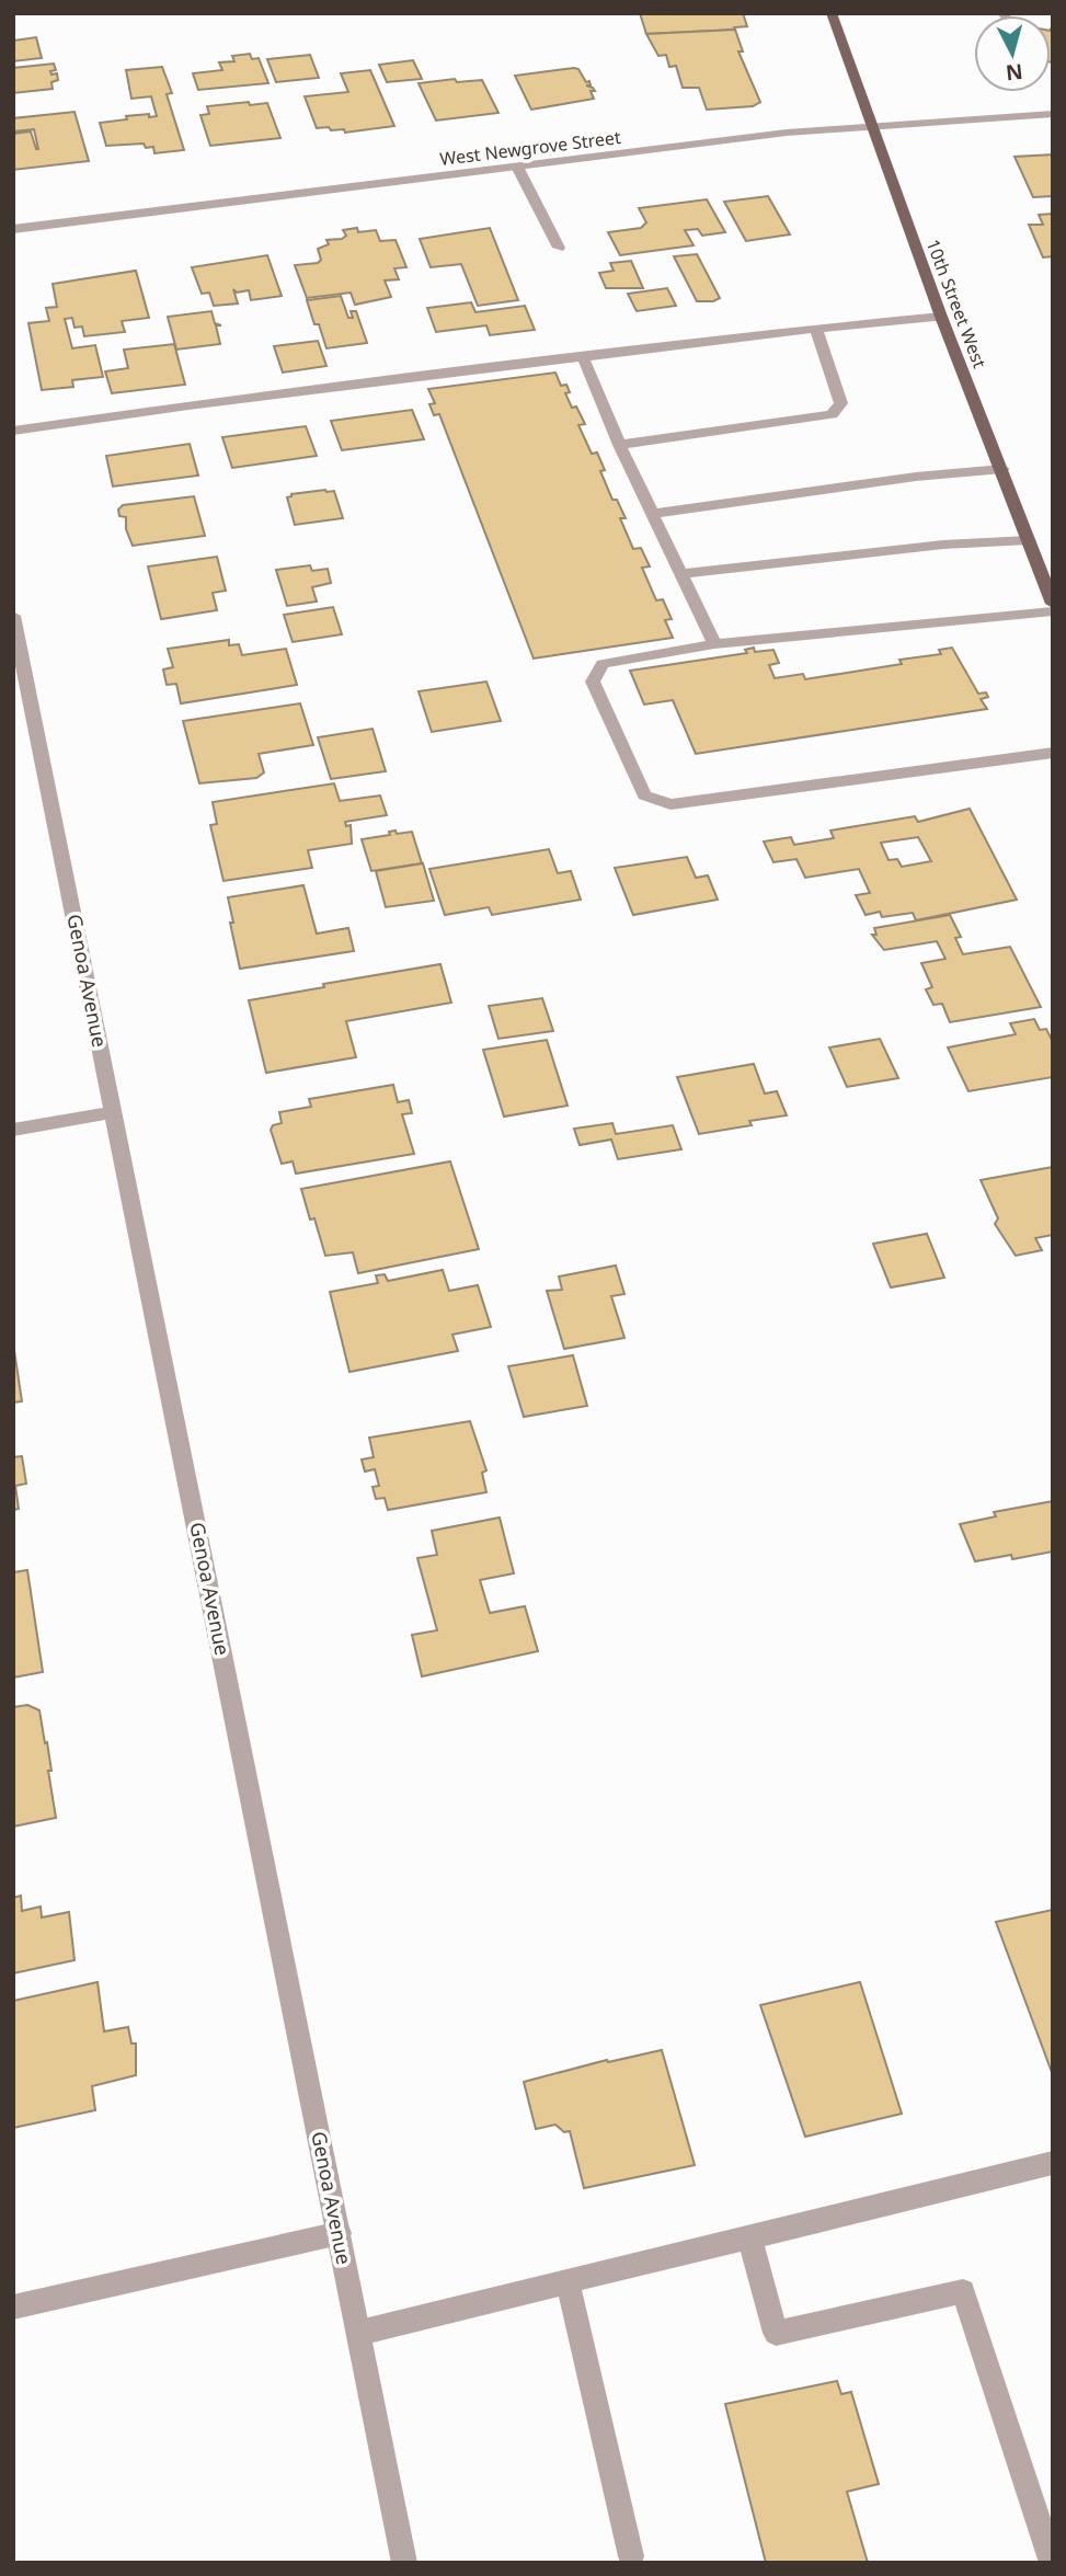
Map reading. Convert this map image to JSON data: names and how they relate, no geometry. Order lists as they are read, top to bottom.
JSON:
{
  "streets": {
    "main road": ["10th Street West"],
    "street": ["West Newgrove Street", "Genoa Avenue"]
  },
  "crossings": [
    ["West Newgrove Street", "10th Street West"]
  ],
  "north": "bottom"
}
